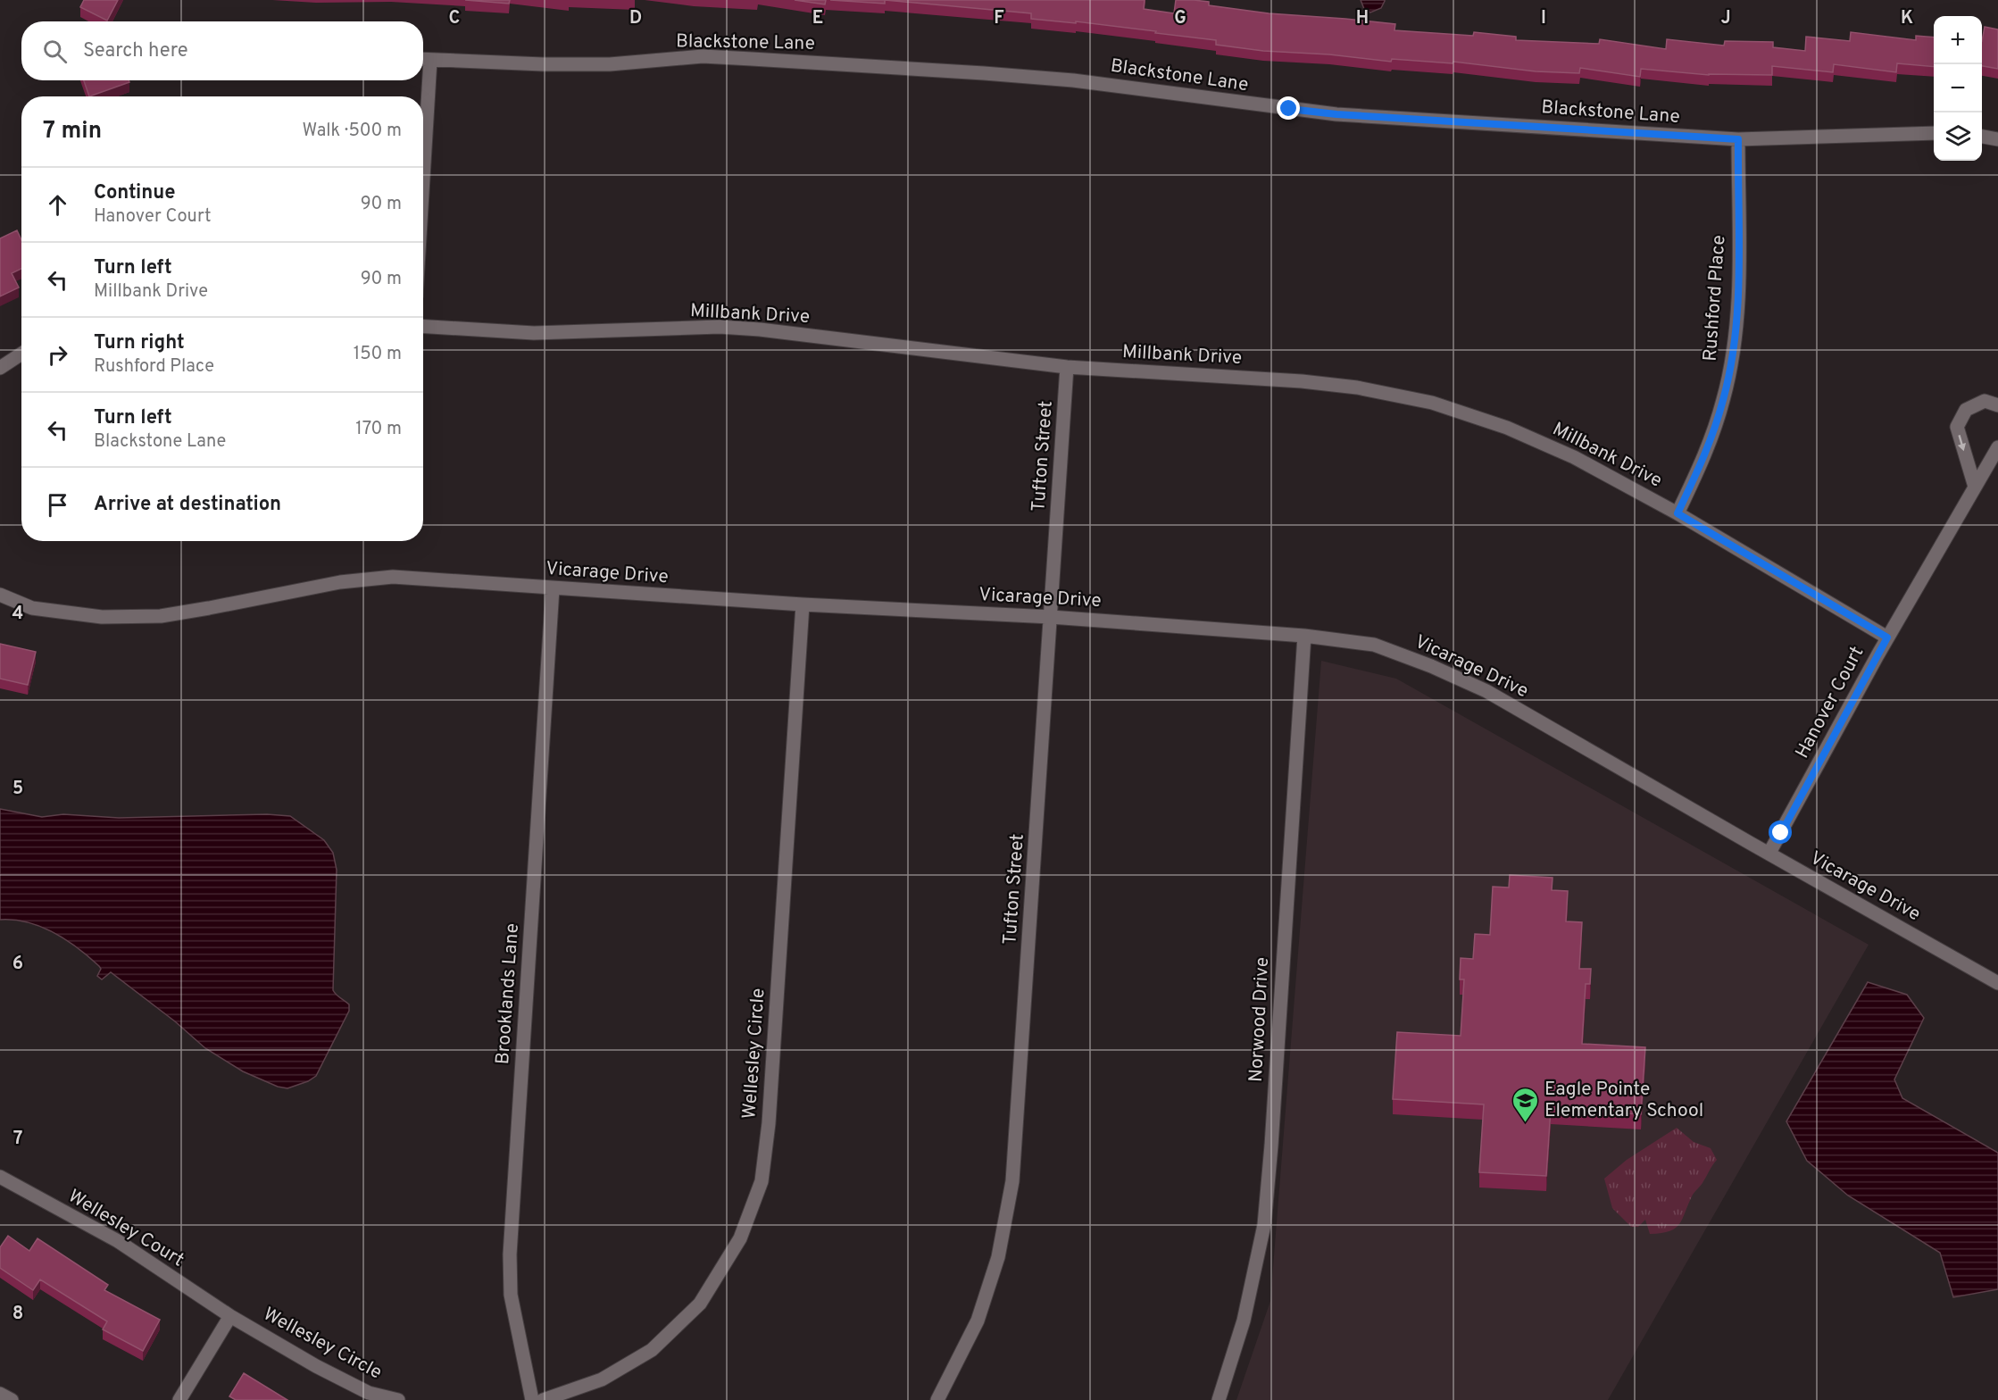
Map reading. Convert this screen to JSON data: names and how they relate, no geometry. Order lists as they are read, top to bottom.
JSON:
{
  "streets": {
    "street": [
      "Blackstone Lane",
      "Rushford Place",
      "Millbank Drive",
      "Tufton Street",
      "Vicarage Drive",
      "Hanover Court",
      "Brooklands Lane",
      "Norwood Drive",
      "Wellesley Circle",
      "Wellesley Court"
    ]
  },
  "crossings": [
    ["Blackstone Lane", "Rushford Place"],
    ["Rushford Place", "Millbank Drive"],
    ["Millbank Drive", "Tufton Street"],
    ["Millbank Drive", "Hanover Court"],
    ["Tufton Street", "Vicarage Drive"],
    ["Vicarage Drive", "Hanover Court"],
    ["Vicarage Drive", "Brooklands Lane"],
    ["Vicarage Drive", "Norwood Drive"],
    ["Vicarage Drive", "Wellesley Circle"],
    ["Wellesley Circle", "Wellesley Court"]
  ],
  "places": {
    "school or university": ["Eagle Pointe Elementary School"]
  },
  "page": {
    "map_buttons": ["+", "−"],
    "search": "Search here",
    "heading": ["7 min", "Walk · 500 m"],
    "list": [
      ["Continue", "Hanover Court", "90 m"],
      ["Turn left", "Millbank Drive", "90 m"],
      ["Turn right", "Rushford Place", "150 m"],
      ["Turn left", "Blackstone Lane", "170 m"],
      "Arrive at destination"
    ]
  },
  "grid": {
    "columns": [
      "C",
      "D",
      "E",
      "F",
      "G",
      "H",
      "I",
      "J",
      "K"
    ],
    "rows": [
      "4",
      "5",
      "6",
      "7",
      "8"
    ]
  }
}
